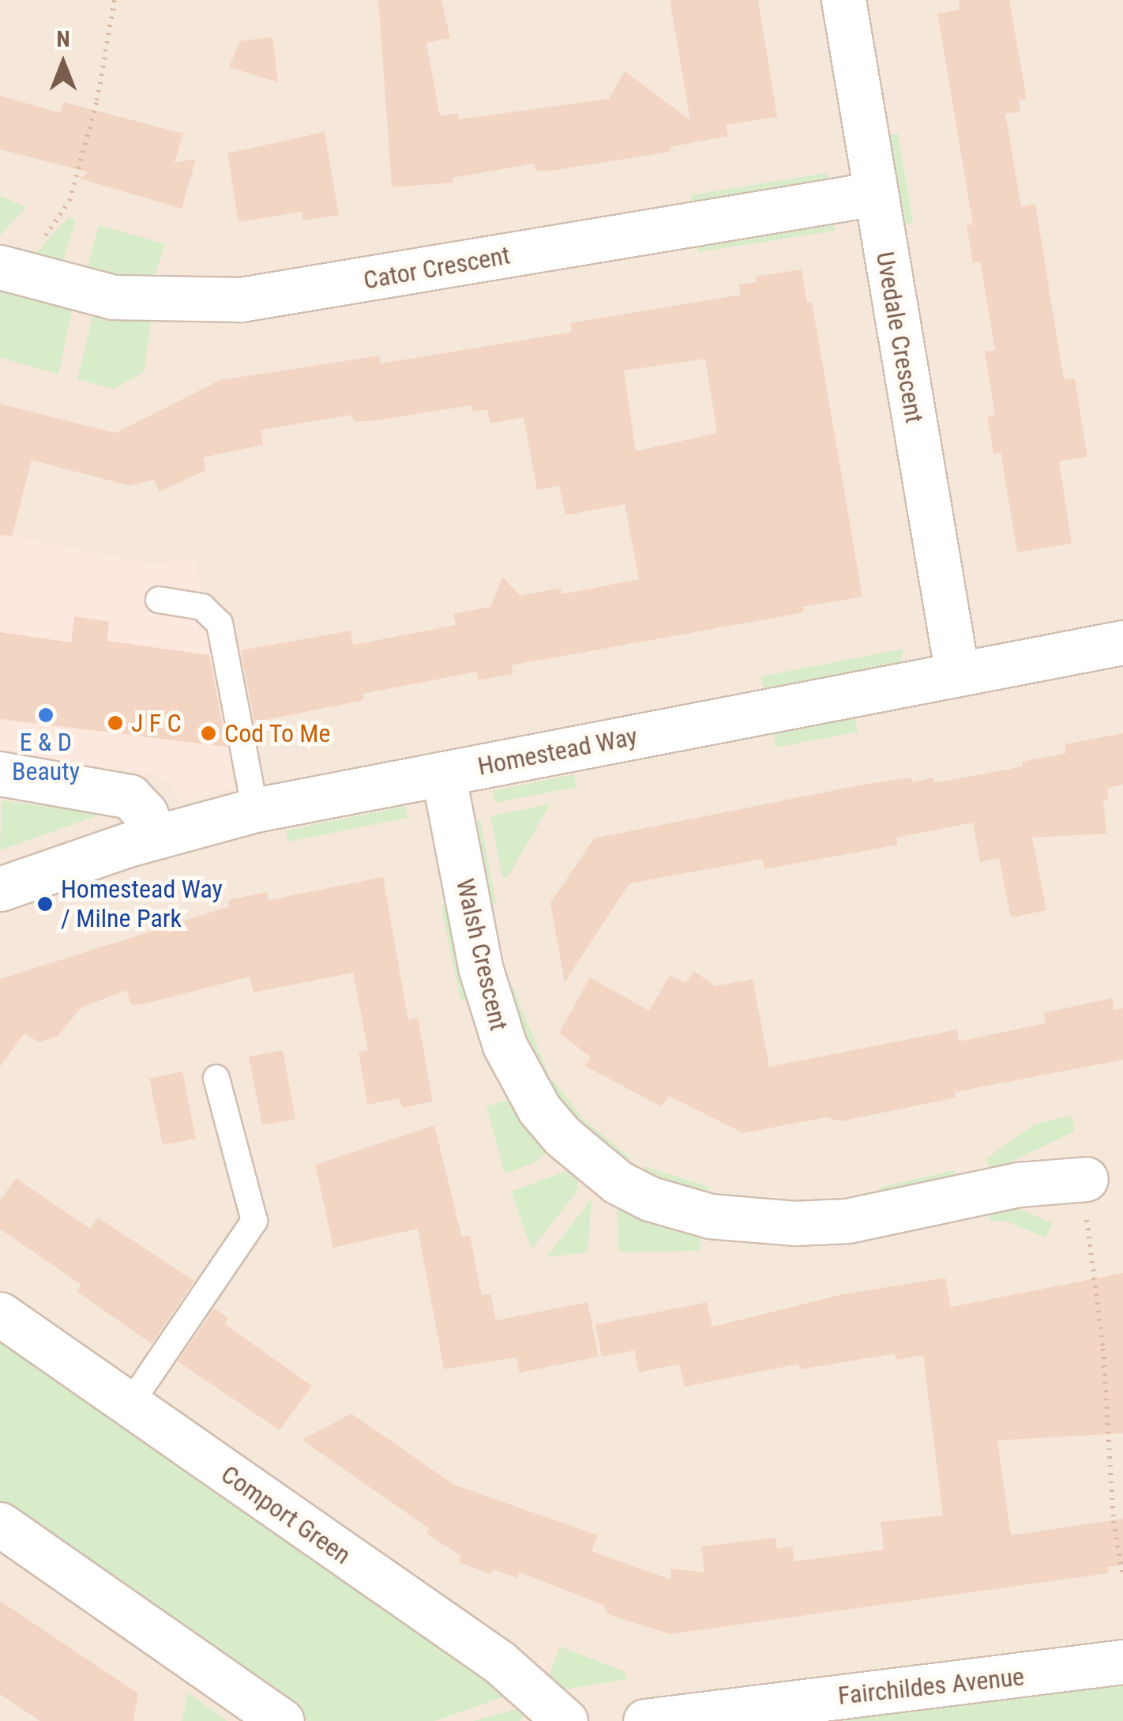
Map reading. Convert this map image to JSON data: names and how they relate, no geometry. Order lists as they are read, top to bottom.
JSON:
{
  "streets": {
    "street": [
      "Cator Crescent",
      "Uvedale Crescent",
      "Homestead Way",
      "Walsh Crescent",
      "Comport Green",
      "Fairchildes Avenue"
    ]
  },
  "crossings": [
    ["Cator Crescent", "Uvedale Crescent"],
    ["Uvedale Crescent", "Homestead Way"],
    ["Homestead Way", "Walsh Crescent"]
  ],
  "places": [
    "E & D Beauty",
    "J F C",
    "Cod To Me",
    "Homestead Way / Milne Park"
  ],
  "north": "top"
}
